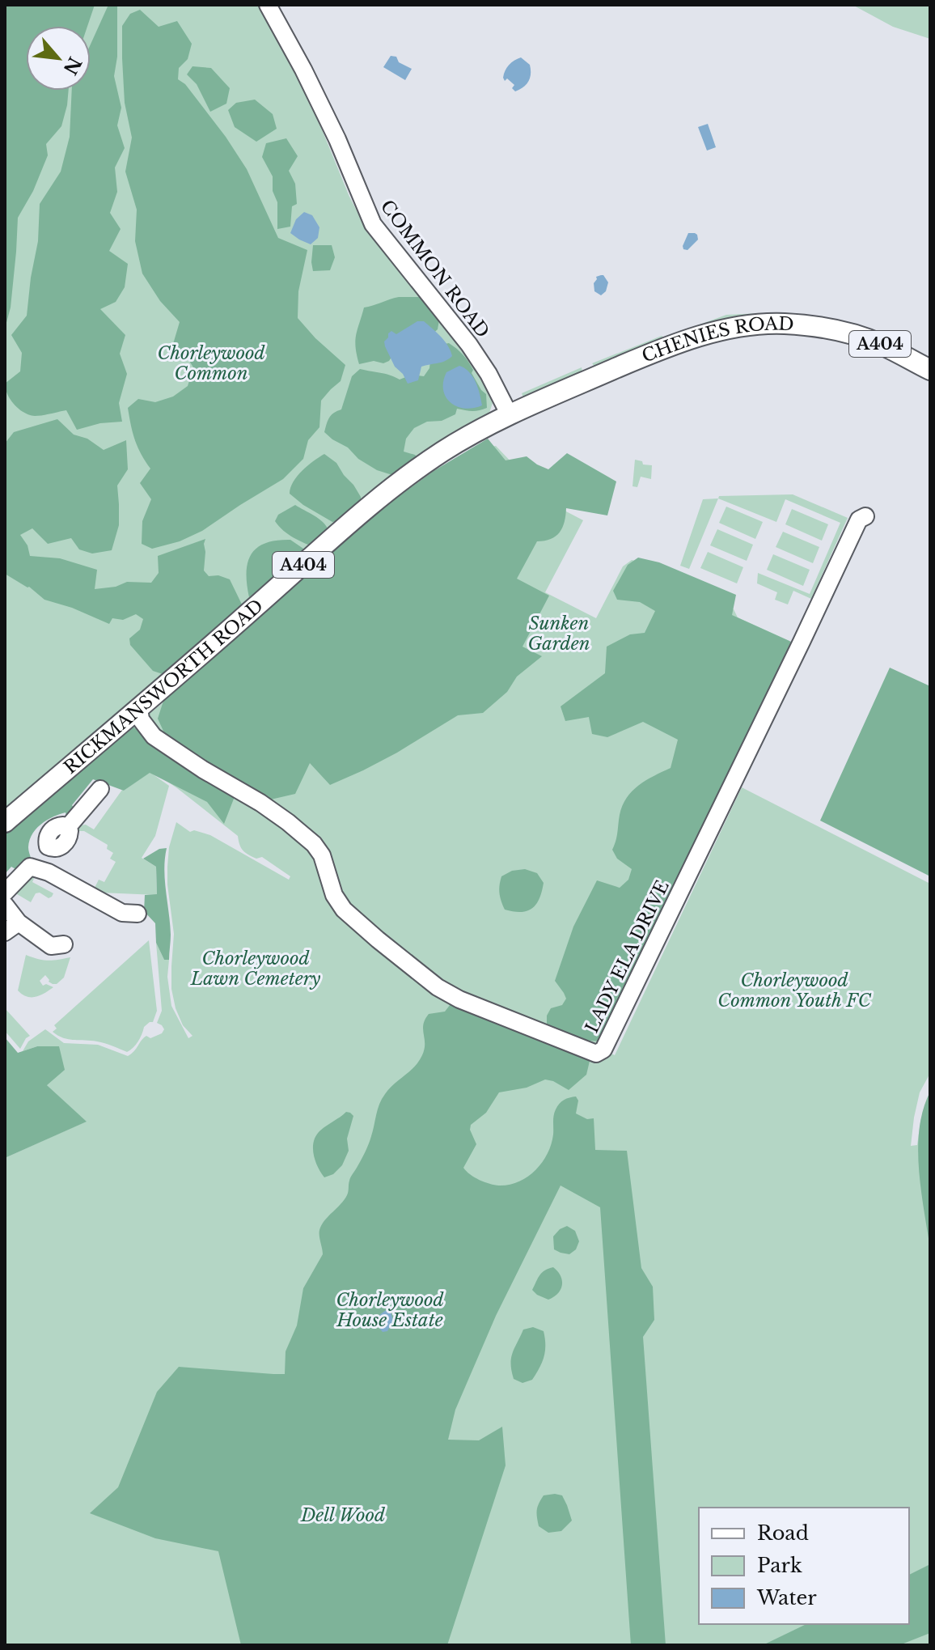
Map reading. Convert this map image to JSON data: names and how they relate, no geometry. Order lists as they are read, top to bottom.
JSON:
{
  "streets": {
    "main road": ["CHENIES ROAD", "A404", "RICKMANSWORTH ROAD"],
    "street": ["COMMON ROAD", "LADY ELA DRIVE"]
  },
  "crossings": [
    ["COMMON ROAD", "CHENIES ROAD"],
    ["COMMON ROAD", "RICKMANSWORTH ROAD"],
    ["CHENIES ROAD", "RICKMANSWORTH ROAD"],
    ["RICKMANSWORTH ROAD", "LADY ELA DRIVE"]
  ],
  "parks": [
    "Chorleywood Common",
    "Sunken Garden",
    "Chorleywood Lawn Cemetery",
    "Chorleywood Common Youth FC",
    "Chorleywood House Estate",
    "Dell Wood"
  ],
  "legend": ["Road", "Park", "Water"],
  "north": "bottom right"
}
